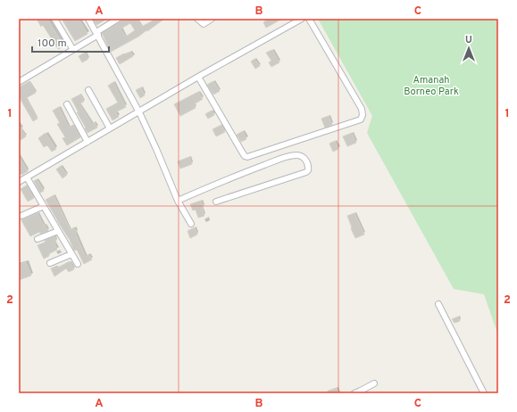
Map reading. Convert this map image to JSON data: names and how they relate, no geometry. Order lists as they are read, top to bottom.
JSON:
{
  "parks": ["Amanah Borneo Park"],
  "scale_bar": "100 m",
  "north": "top",
  "grid": {
    "columns": ["A", "B", "C"],
    "rows": ["1", "2"]
  }
}
